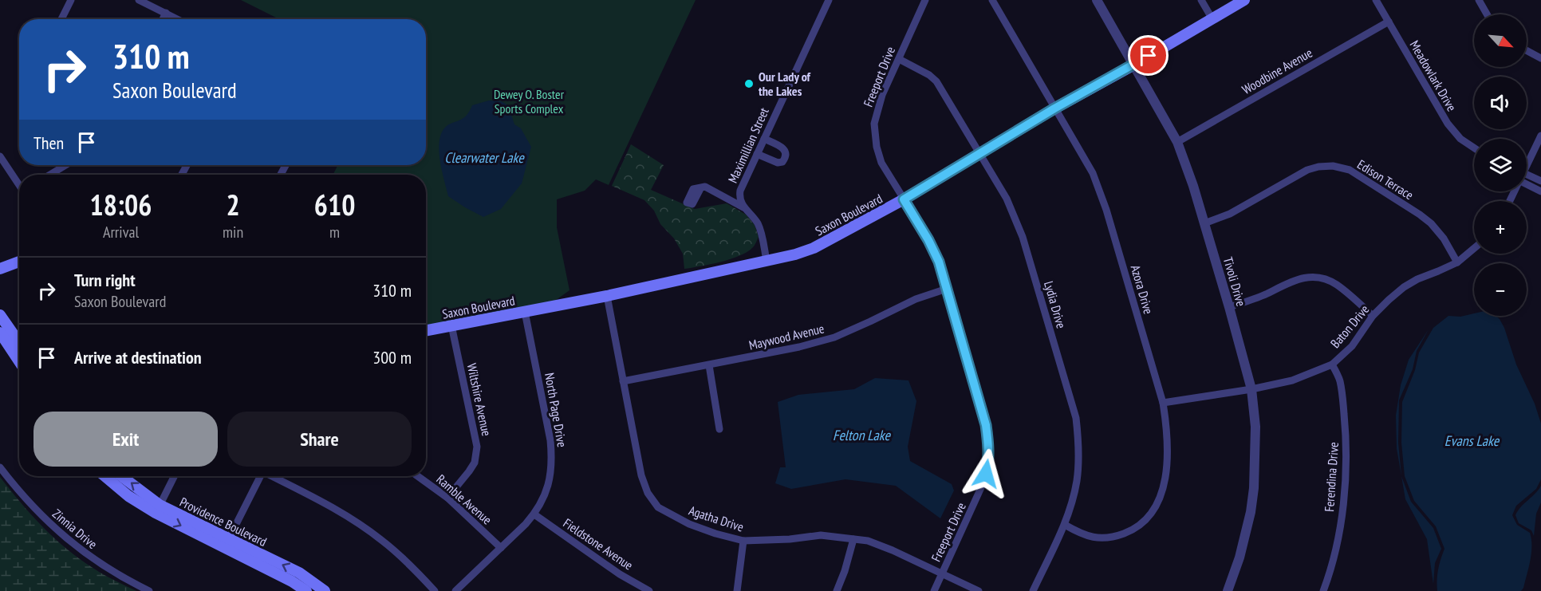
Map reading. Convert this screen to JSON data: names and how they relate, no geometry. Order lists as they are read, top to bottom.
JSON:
{
  "streets": {
    "main road": ["Saxon Boulevard", "Providence Boulevard"],
    "street": [
      "Woodbine Avenue",
      "Meadowlark Drive",
      "Freeport Drive",
      "Maximillian Street",
      "Edison Terrace",
      "Tivoli Drive",
      "Azora Drive",
      "Lydia Drive",
      "Baton Drive",
      "Maywood Avenue",
      "Wiltshire Avenue",
      "North Page Drive",
      "Ferendina Drive",
      "Ramble Avenue",
      "Agatha Drive",
      "Zinnia Drive",
      "Fieldstone Avenue"
    ]
  },
  "crossings": [
    ["Woodbine Avenue", "Meadowlark Drive"],
    ["Woodbine Avenue", "Tivoli Drive"],
    ["Freeport Drive", "Saxon Boulevard"],
    ["Freeport Drive", "Lydia Drive"],
    ["Freeport Drive", "Maywood Avenue"],
    ["Freeport Drive", "Agatha Drive"],
    ["Edison Terrace", "Tivoli Drive"],
    ["Edison Terrace", "Baton Drive"],
    ["Saxon Boulevard", "Tivoli Drive"],
    ["Saxon Boulevard", "Azora Drive"],
    ["Saxon Boulevard", "Lydia Drive"],
    ["Saxon Boulevard", "Wiltshire Avenue"],
    ["Saxon Boulevard", "North Page Drive"],
    ["Saxon Boulevard", "Agatha Drive"],
    ["Tivoli Drive", "Baton Drive"],
    ["Azora Drive", "Lydia Drive"],
    ["Azora Drive", "Baton Drive"],
    ["Baton Drive", "Ferendina Drive"],
    ["Maywood Avenue", "Agatha Drive"],
    ["Wiltshire Avenue", "Ramble Avenue"],
    ["North Page Drive", "Ramble Avenue"],
    ["North Page Drive", "Fieldstone Avenue"]
  ],
  "water": ["Clearwater Lake", "Felton Lake", "Evans Lake"],
  "parks": ["Dewey O. Boster Sports Complex"],
  "places": ["Our Lady of the Lakes"],
  "north": "bottom right",
  "page": {
    "map_buttons": ["+", "−"],
    "turn": ["310 m", "Saxon Boulevard"],
    "then": "Then",
    "eta": [
      "18:06",
      "Arrival",
      "2",
      "min",
      "610",
      "m"
    ],
    "list": [
      {
        "name": "Turn right",
        "note": "Saxon Boulevard",
        "value": "310 m"
      },
      {
        "name": "Arrive at destination",
        "value": "300 m"
      }
    ],
    "buttons": ["Exit", "Share"]
  }
}
